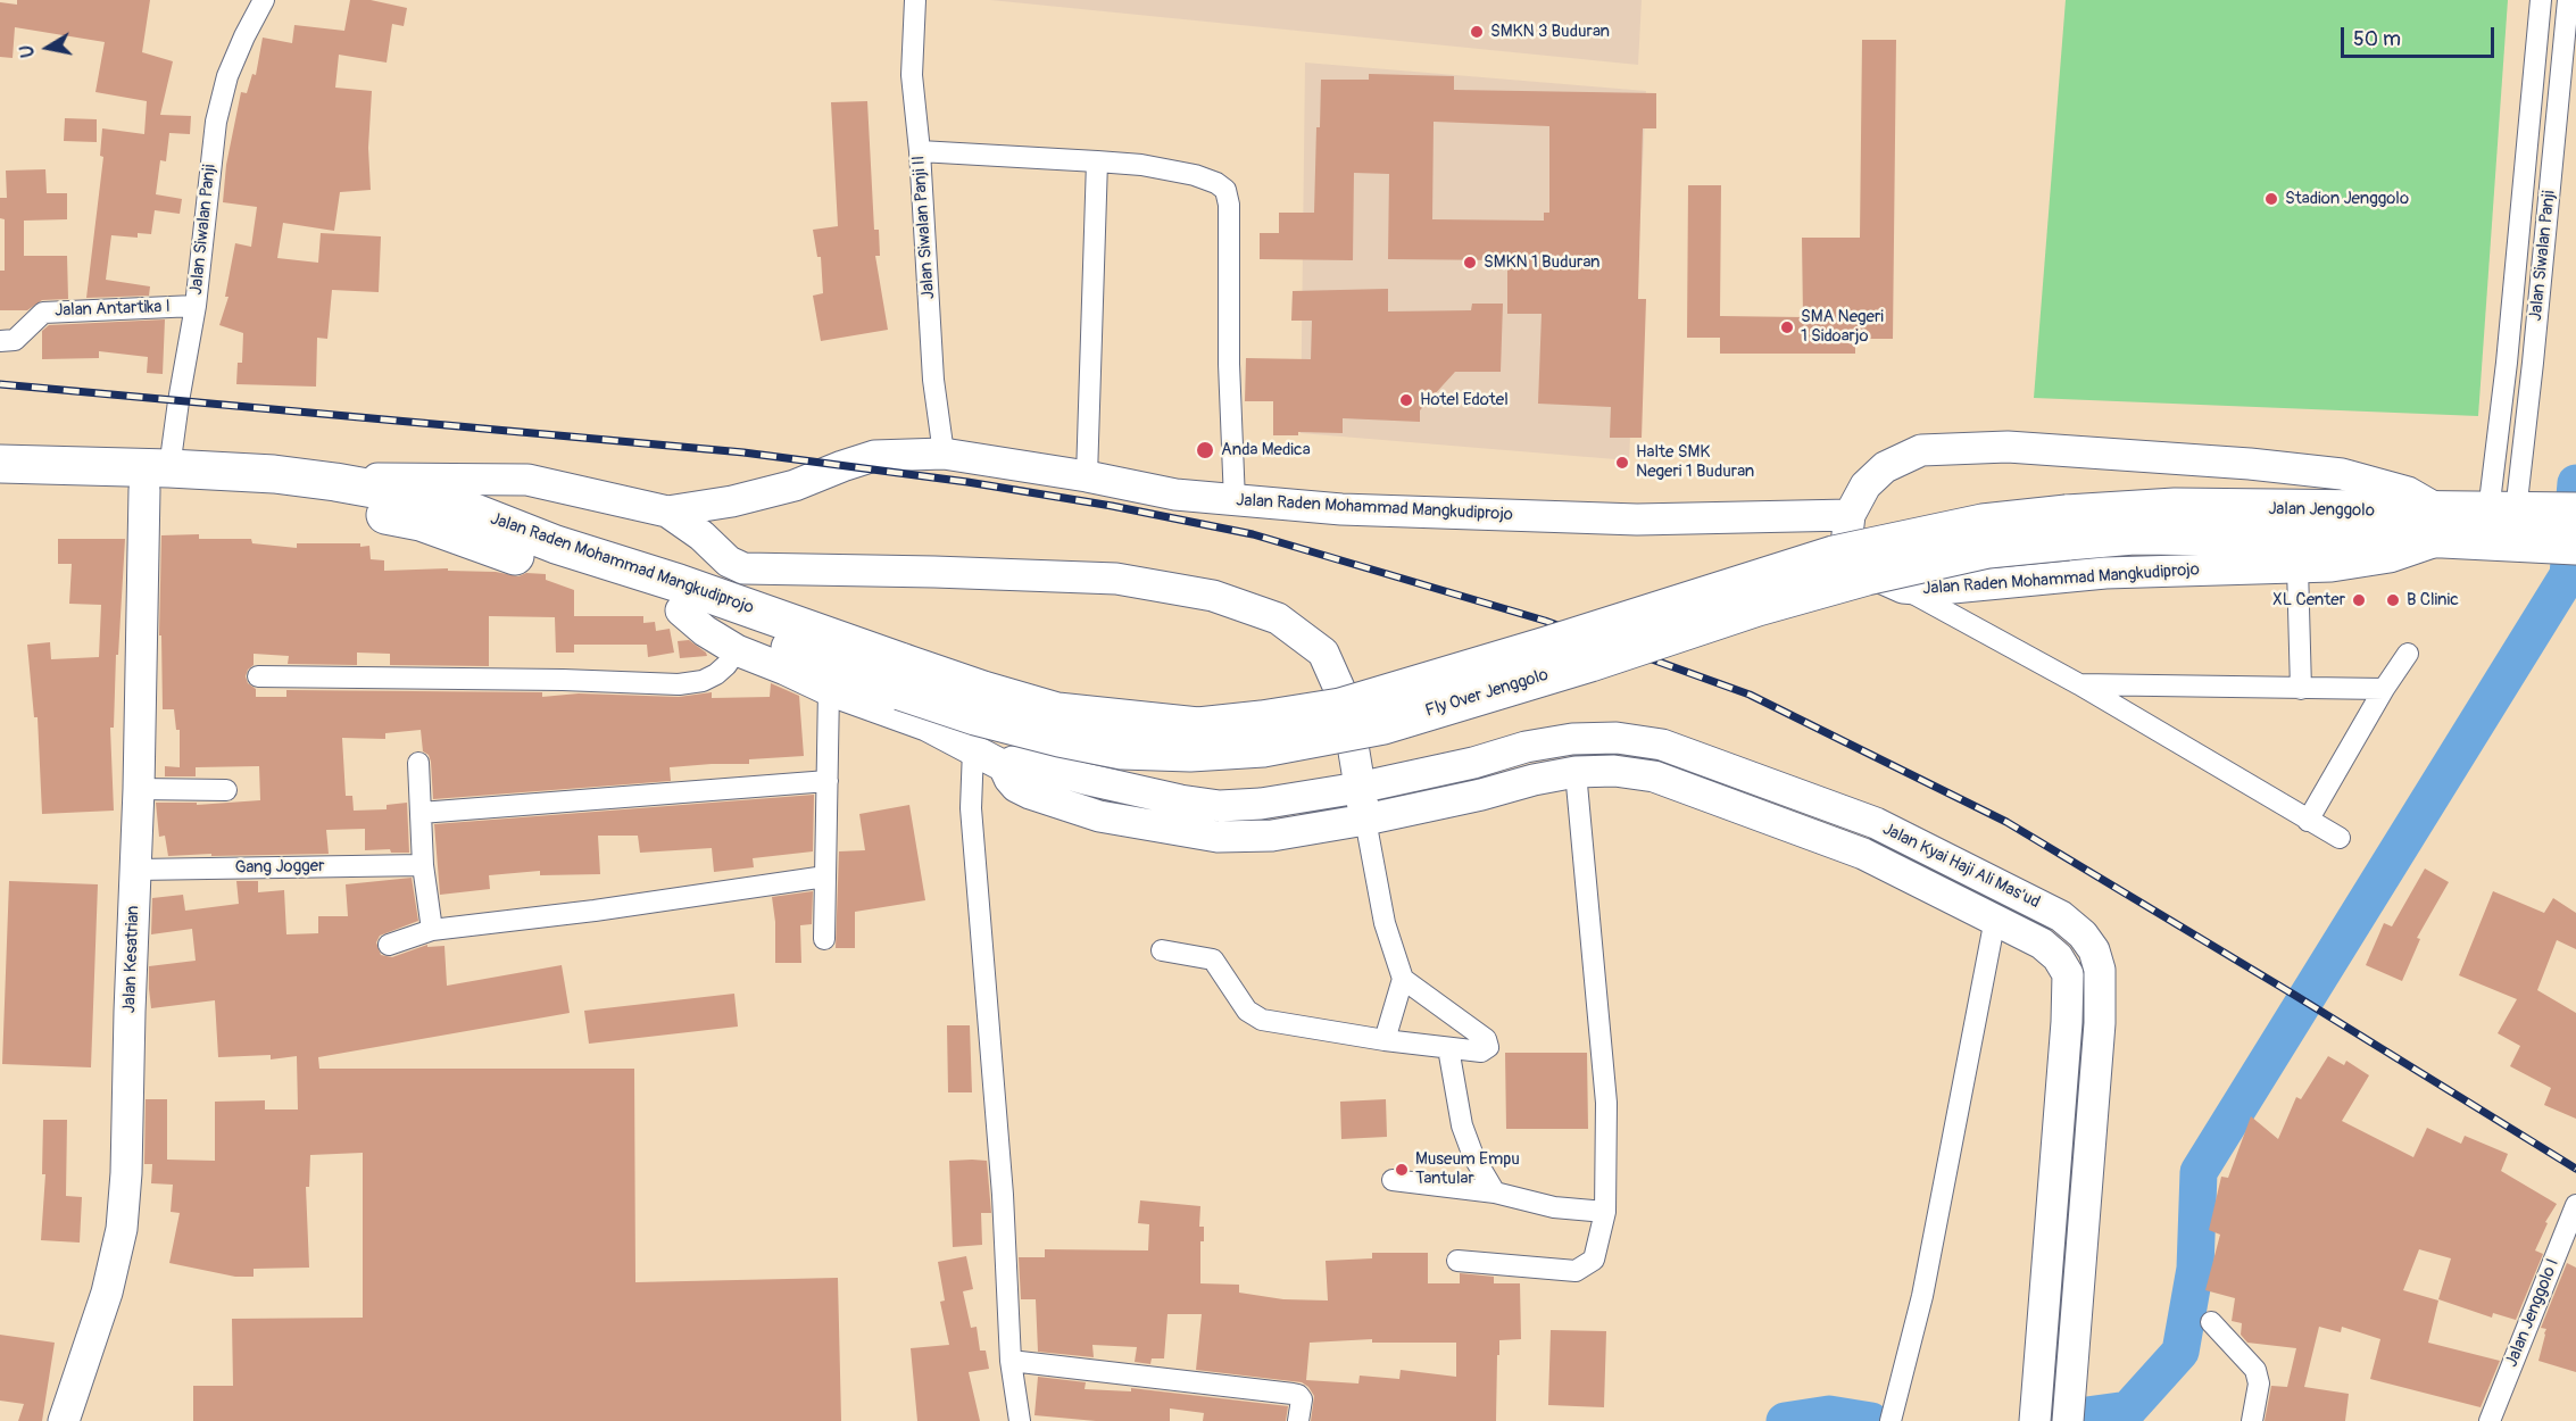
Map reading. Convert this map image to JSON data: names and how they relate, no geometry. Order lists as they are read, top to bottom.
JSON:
{
  "streets": {
    "highway": ["Jalan Raden Mohammad Mangkudiprojo", "Jalan Jenggolo", "Fly Over Jenggolo"],
    "street": [
      "Jalan Siwalan Panji II",
      "Jalan Siwalan Panji",
      "Jalan Antartika I",
      "Jalan Kyai Haji Ali Mas'ud",
      "Gang Jogger",
      "Jalan Kesatrian",
      "Jalan Jenggolo I"
    ]
  },
  "crossings": [
    ["Jalan Siwalan Panji II", "Jalan Raden Mohammad Mangkudiprojo"],
    ["Jalan Siwalan Panji", "Jalan Antartika I"],
    ["Jalan Siwalan Panji", "Jalan Raden Mohammad Mangkudiprojo"],
    ["Jalan Siwalan Panji", "Jalan Jenggolo"],
    ["Jalan Siwalan Panji", "Jalan Kesatrian"],
    ["Jalan Raden Mohammad Mangkudiprojo", "Jalan Jenggolo"],
    ["Jalan Raden Mohammad Mangkudiprojo", "Fly Over Jenggolo"],
    ["Jalan Raden Mohammad Mangkudiprojo", "Jalan Kyai Haji Ali Mas'ud"],
    ["Jalan Raden Mohammad Mangkudiprojo", "Jalan Kesatrian"],
    ["Jalan Jenggolo", "Fly Over Jenggolo"],
    ["Gang Jogger", "Jalan Kesatrian"]
  ],
  "places": [
    "SMKN 3 Buduran",
    "Stadion Jenggolo",
    "SMKN 1 Buduran",
    "SMA Negeri 1 Sidoarjo",
    "Hotel Edotel",
    "Anda Medica",
    "Halte SMK Negeri 1 Buduran",
    "XL Center",
    "B Clinic",
    "Museum Empu Tantular"
  ],
  "scale_bar": "50 m",
  "north": "left"
}
